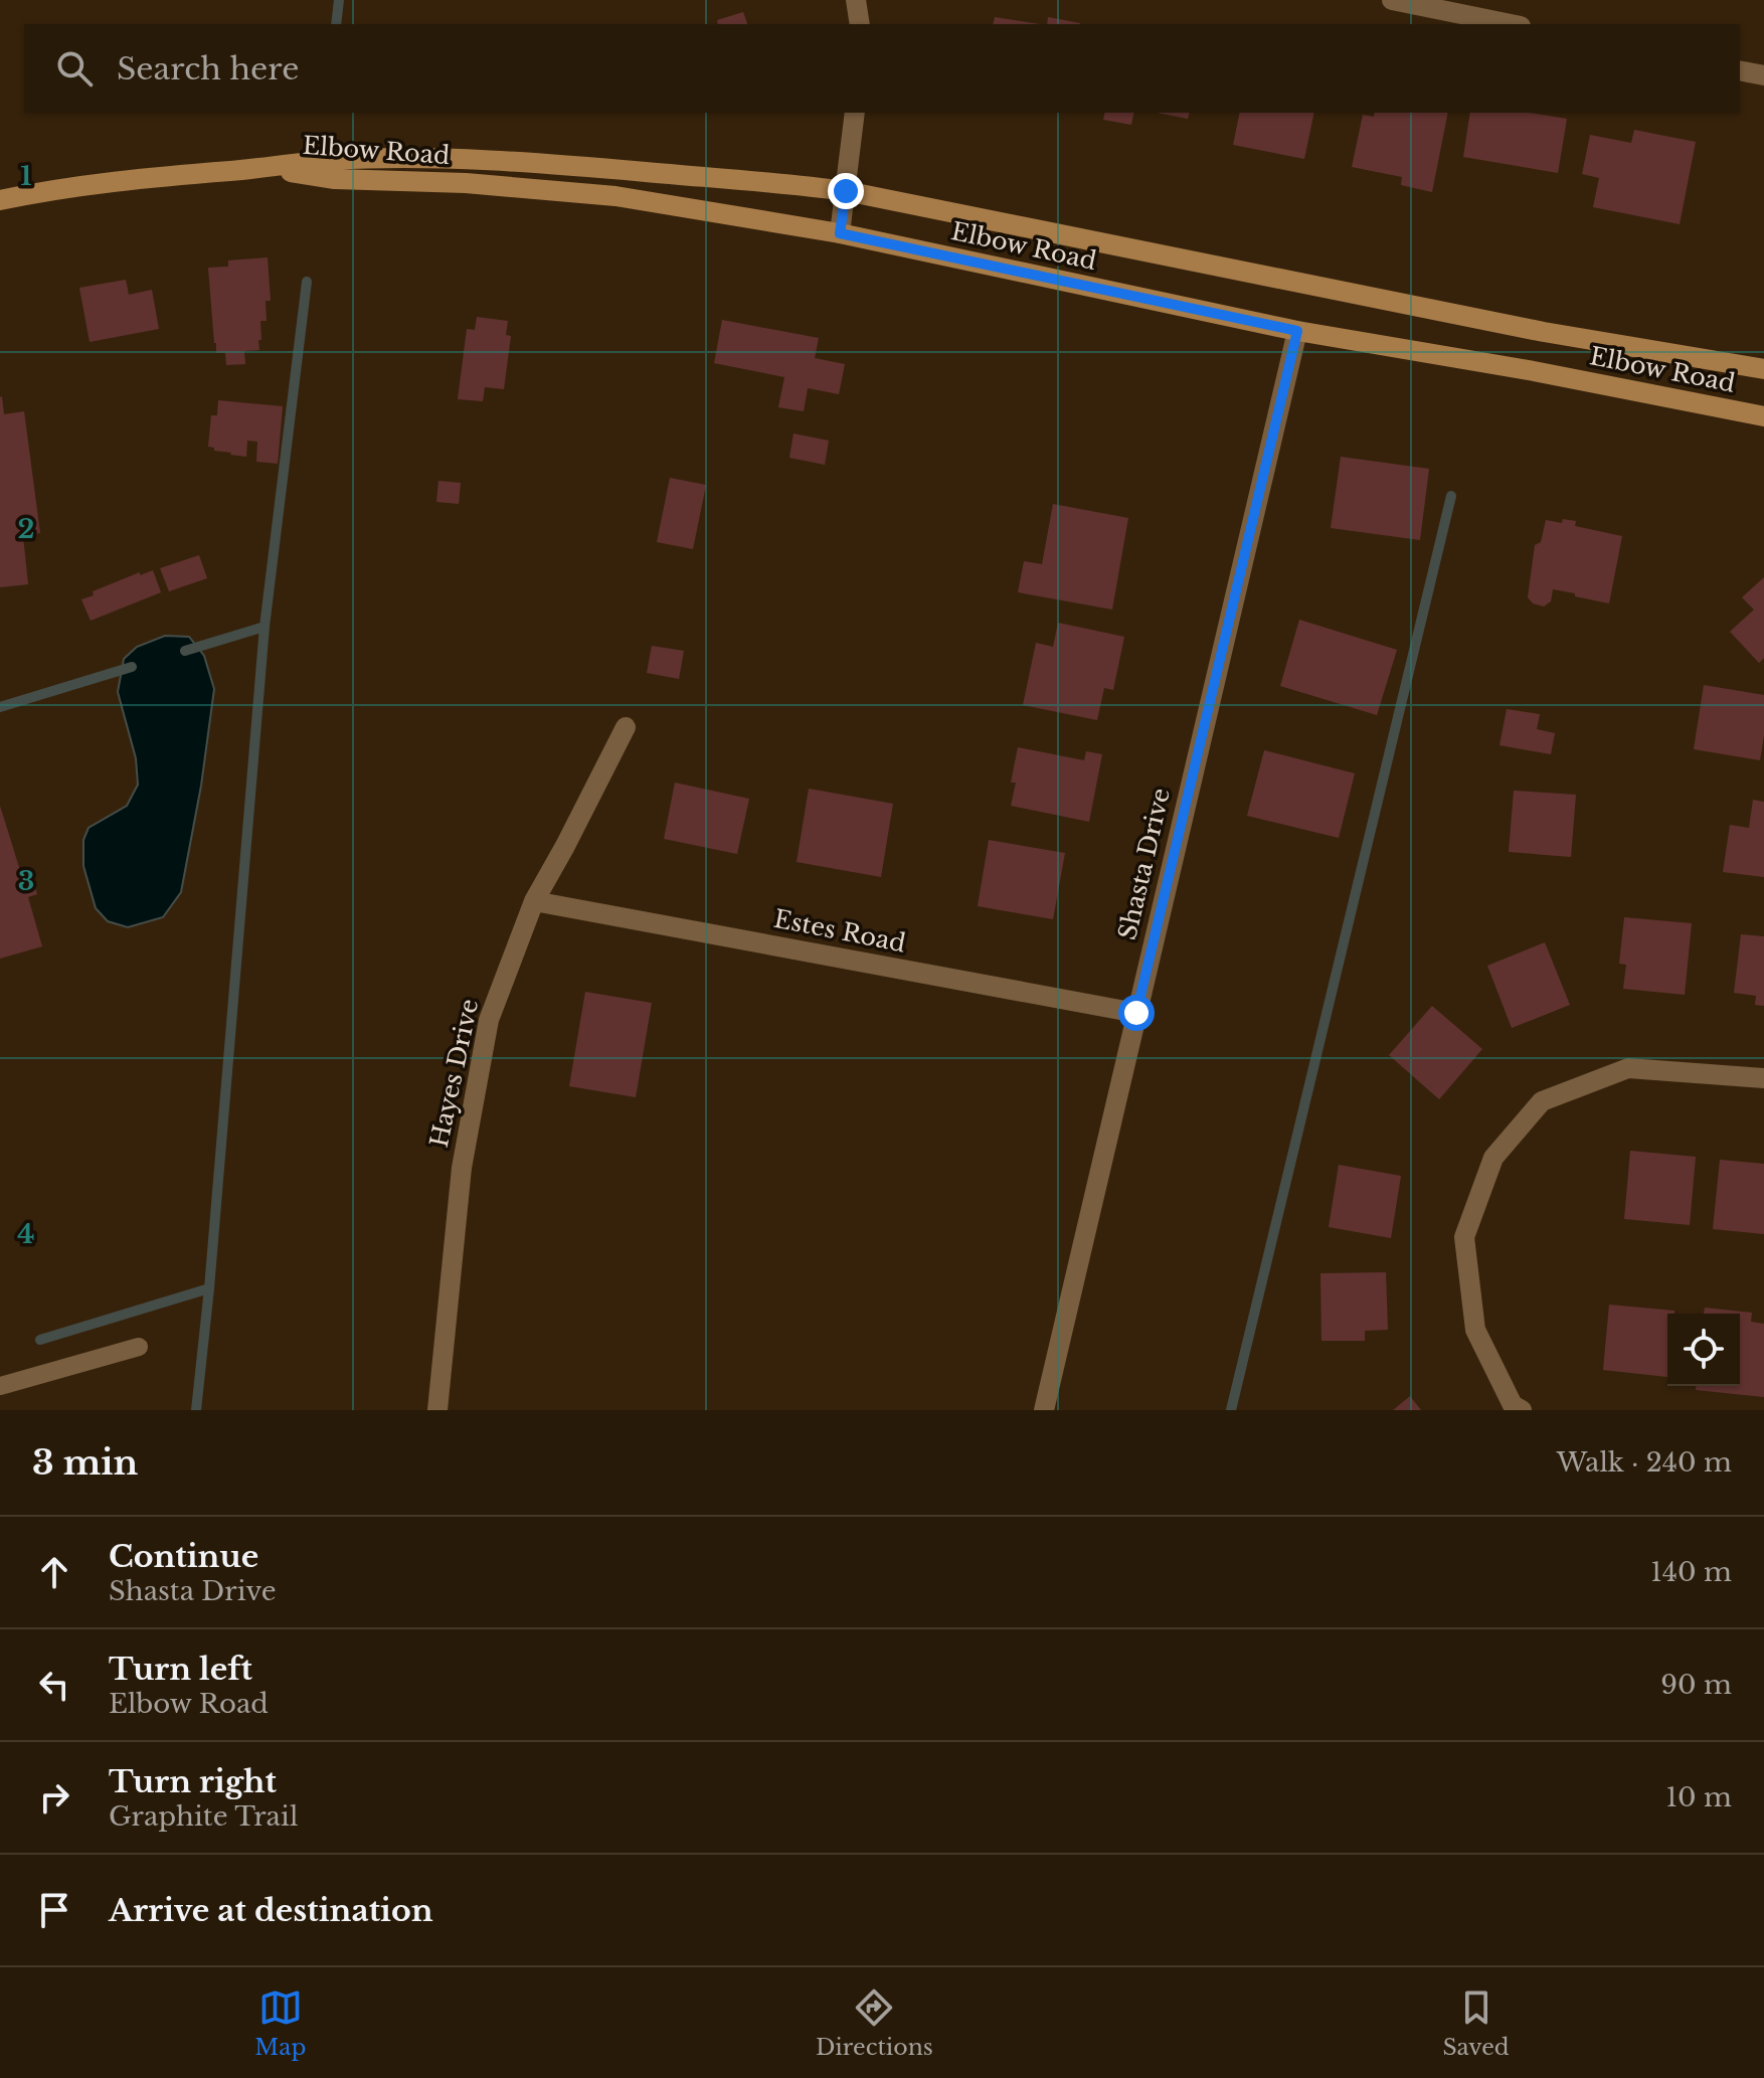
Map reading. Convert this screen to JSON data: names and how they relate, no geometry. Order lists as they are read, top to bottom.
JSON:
{
  "streets": {
    "main road": ["Elbow Road"],
    "street": ["Shasta Drive", "Estes Road", "Hayes Drive"]
  },
  "crossings": [
    ["Elbow Road", "Shasta Drive"],
    ["Shasta Drive", "Estes Road"],
    ["Estes Road", "Hayes Drive"]
  ],
  "page": {
    "search": "Search here",
    "heading": ["3 min", "Walk · 240 m"],
    "list": [
      ["Continue", "Shasta Drive", "140 m"],
      ["Turn left", "Elbow Road", "90 m"],
      ["Turn right", "Graphite Trail", "10 m"],
      "Arrive at destination"
    ],
    "nav": ["Map", "Directions", "Saved"]
  },
  "grid": {
    "rows": [
      "1",
      "2",
      "3",
      "4"
    ]
  }
}
